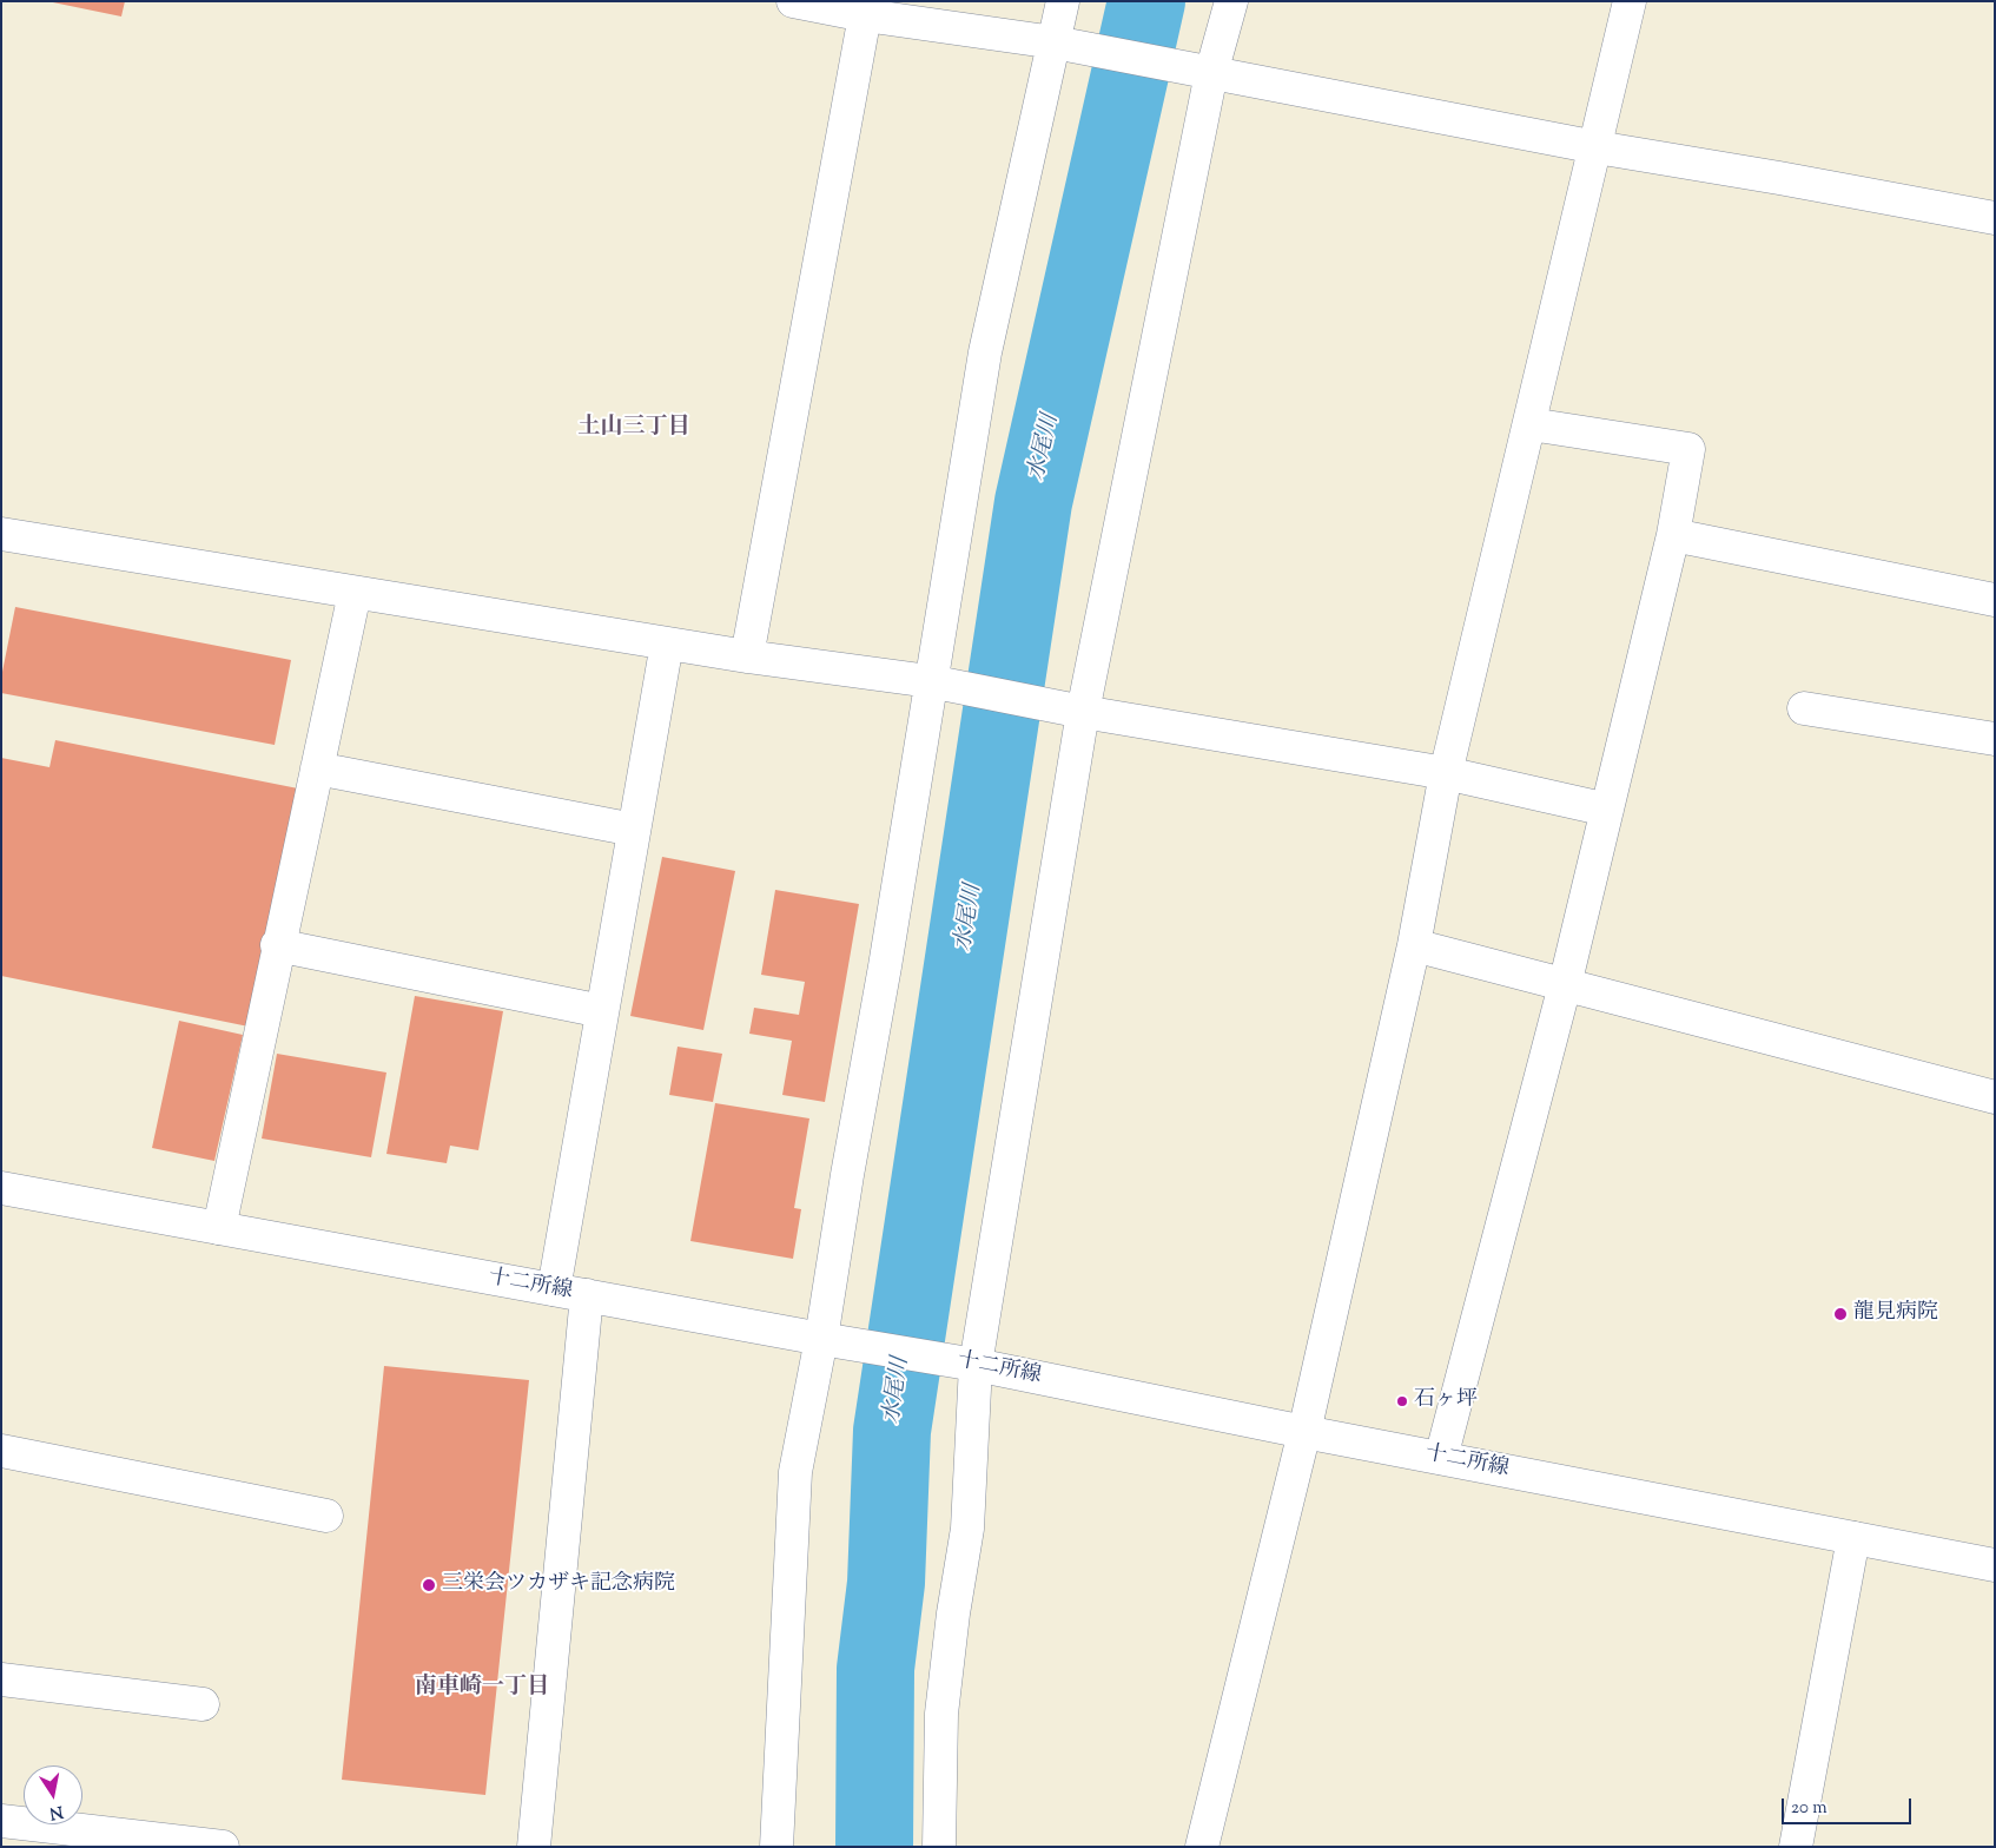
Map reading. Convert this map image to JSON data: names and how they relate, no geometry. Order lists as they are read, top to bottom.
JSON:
{
  "streets": {
    "street": ["十二所線"]
  },
  "districts": ["土山三丁目", "南車崎一丁目"],
  "water": ["水尾川"],
  "places": ["龍見病院", "石ヶ坪", "三栄会ツカザキ記念病院"],
  "scale_bar": "20 m",
  "north": "bottom"
}
